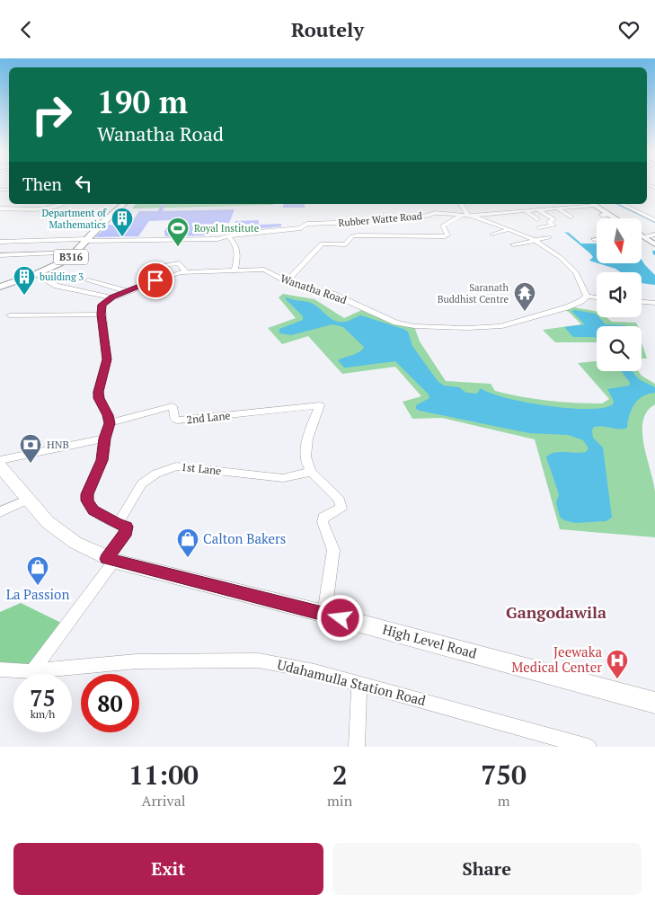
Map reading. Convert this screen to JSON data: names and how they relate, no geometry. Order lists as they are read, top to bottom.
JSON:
{
  "streets": {
    "highway": ["High Level Road"],
    "main road": ["B316"],
    "street": [
      "Rubber Watte Road",
      "Wanatha Road",
      "2nd Lane",
      "1st Lane",
      "Udahamulla Station Road"
    ]
  },
  "crossings": [
    ["Rubber Watte Road", "B316"],
    ["2nd Lane", "1st Lane"]
  ],
  "districts": ["Gangodawila"],
  "places": {
    "building": ["Department of Mathematics", "building 3"],
    "sports": ["Royal Institute"],
    "temple": ["Saranath Buddhist Centre"],
    "bank": ["HNB"],
    "shop": ["Calton Bakers", "La Passion"],
    "hospital": ["Jeewaka Medical Center"]
  },
  "north": "bottom",
  "page": {
    "header": "Routely",
    "turn": ["190 m", "Wanatha Road"],
    "then": "Then",
    "speed": "75 km/h",
    "limit": "80",
    "eta": [
      "11:00",
      "Arrival",
      "2",
      "min",
      "750",
      "m"
    ],
    "buttons": ["Exit", "Share"]
  }
}
